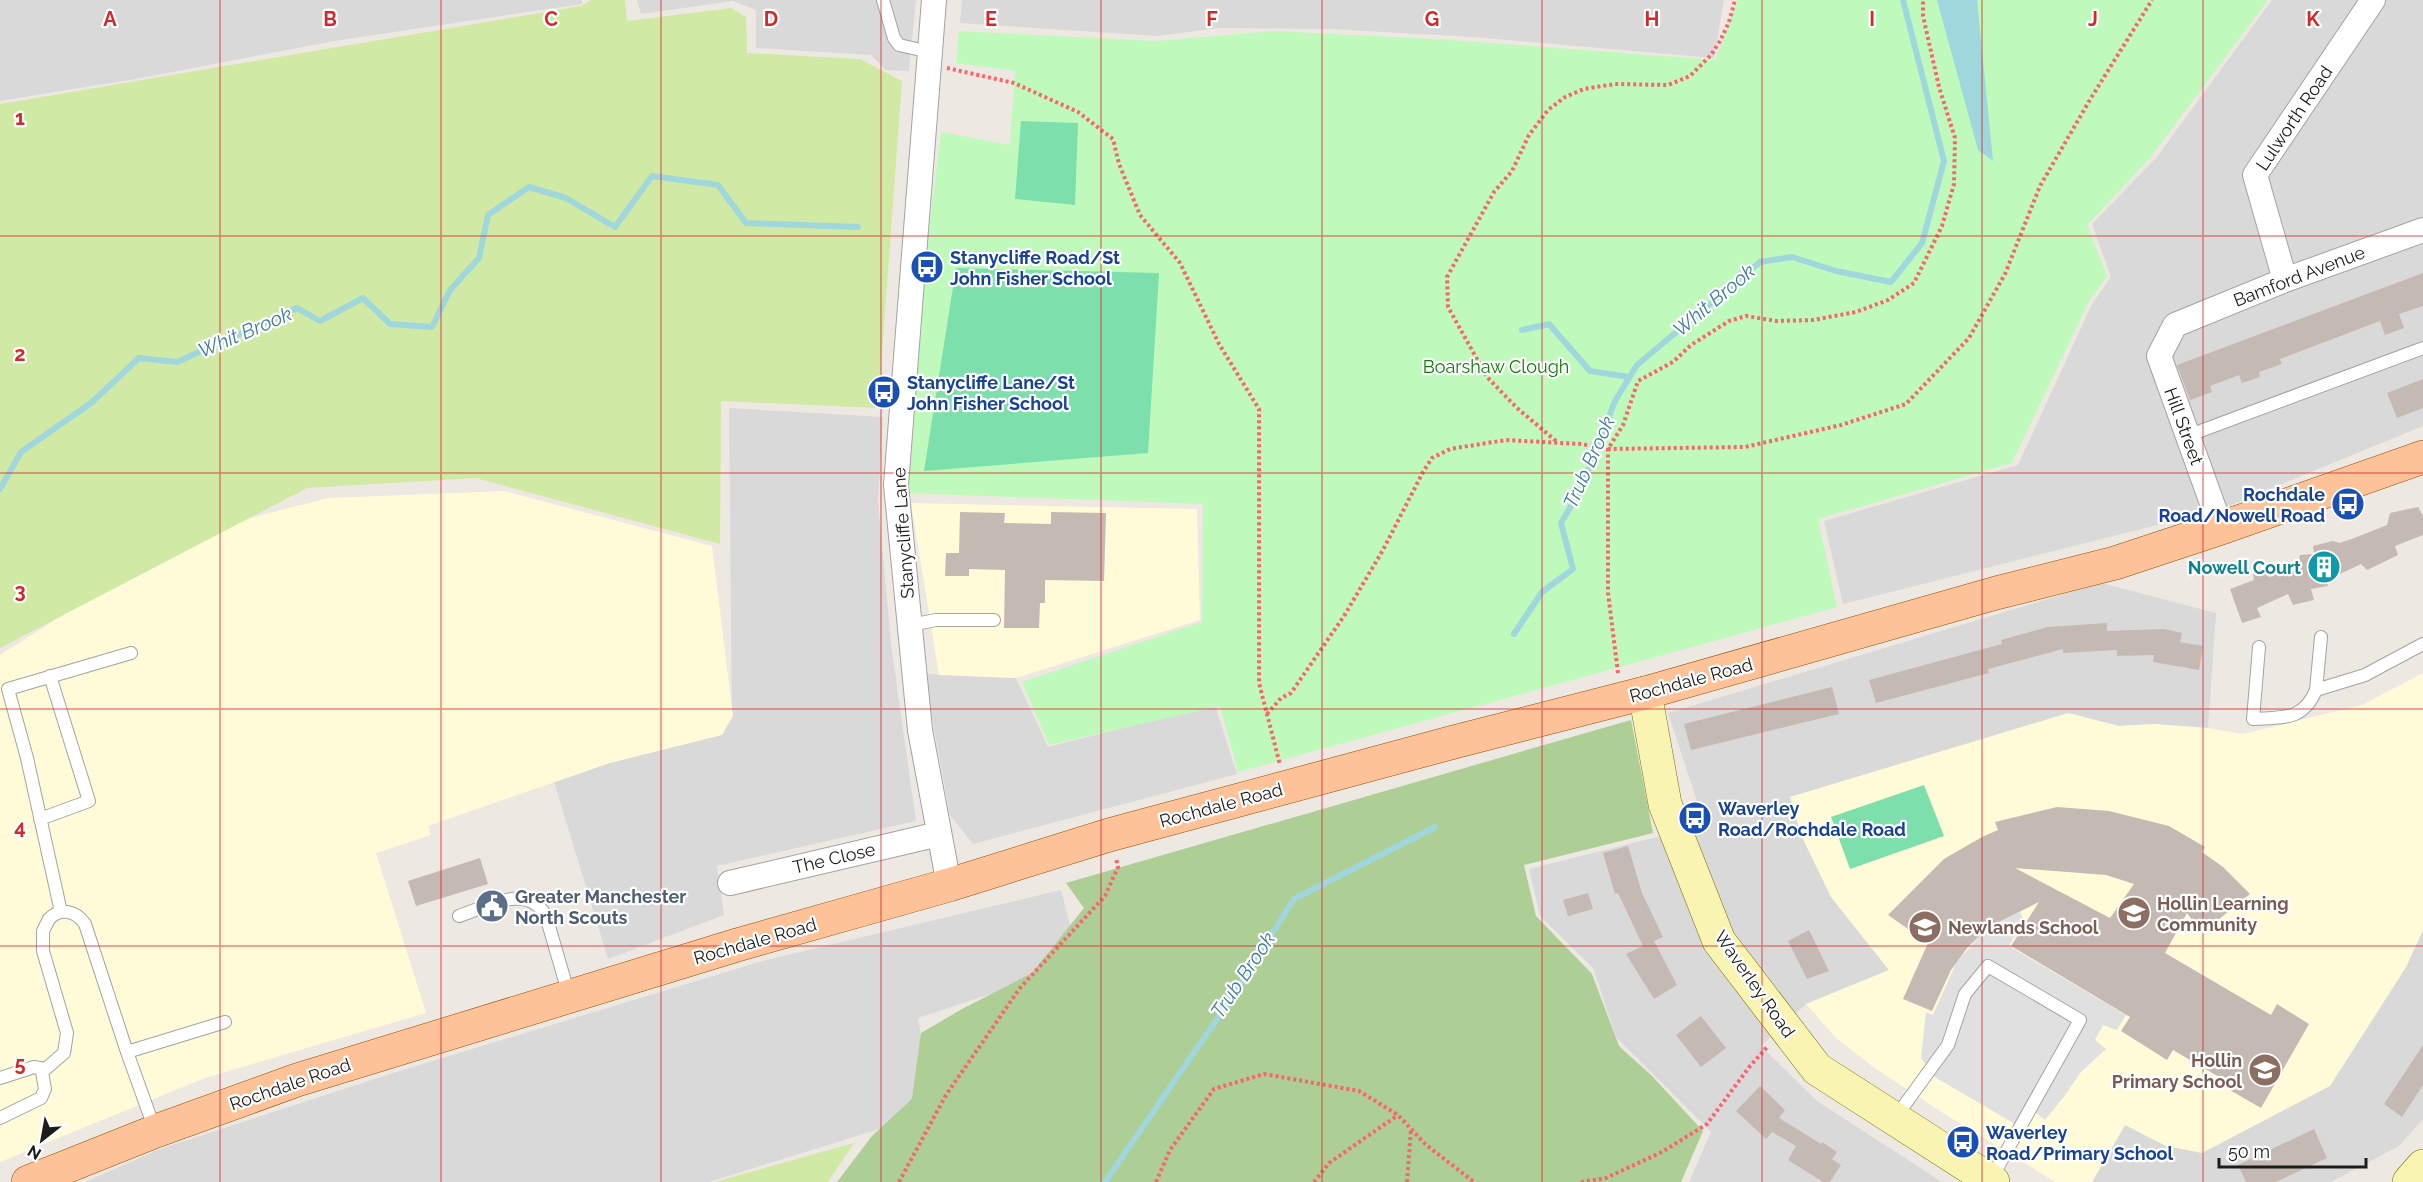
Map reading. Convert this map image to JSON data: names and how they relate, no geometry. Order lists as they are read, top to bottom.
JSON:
{
  "streets": {
    "main road": ["Rochdale Road"],
    "street": [
      "Lulworth Road",
      "Bamford Avenue",
      "Hill Street",
      "Stanycliffe Lane",
      "The Close",
      "Waverley Road"
    ]
  },
  "crossings": [
    ["Lulworth Road", "Bamford Avenue"],
    ["Bamford Avenue", "Hill Street"],
    ["Hill Street", "Rochdale Road"],
    ["Stanycliffe Lane", "Rochdale Road"],
    ["Stanycliffe Lane", "The Close"],
    ["Rochdale Road", "Waverley Road"]
  ],
  "water": ["Whit Brook", "Trub Brook"],
  "parks": ["Boarshaw Clough"],
  "places": {
    "bus stop": [
      "Stanycliffe Road/St John Fisher School",
      "Stanycliffe Lane/St John Fisher School",
      "Rochdale Road/Nowell Road",
      "Waverley Road/Rochdale Road",
      "Waverley Road/Primary School"
    ],
    "building": ["Nowell Court"],
    "public building": ["Greater Manchester North Scouts"],
    "school or university": ["Hollin Learning Community", "Newlands School", "Hollin Primary School"]
  },
  "scale_bar": "50 m",
  "north": "bottom left",
  "grid": {
    "columns": [
      "A",
      "B",
      "C",
      "D",
      "E",
      "F",
      "G",
      "H",
      "I",
      "J",
      "K"
    ],
    "rows": [
      "1",
      "2",
      "3",
      "4",
      "5"
    ]
  }
}
